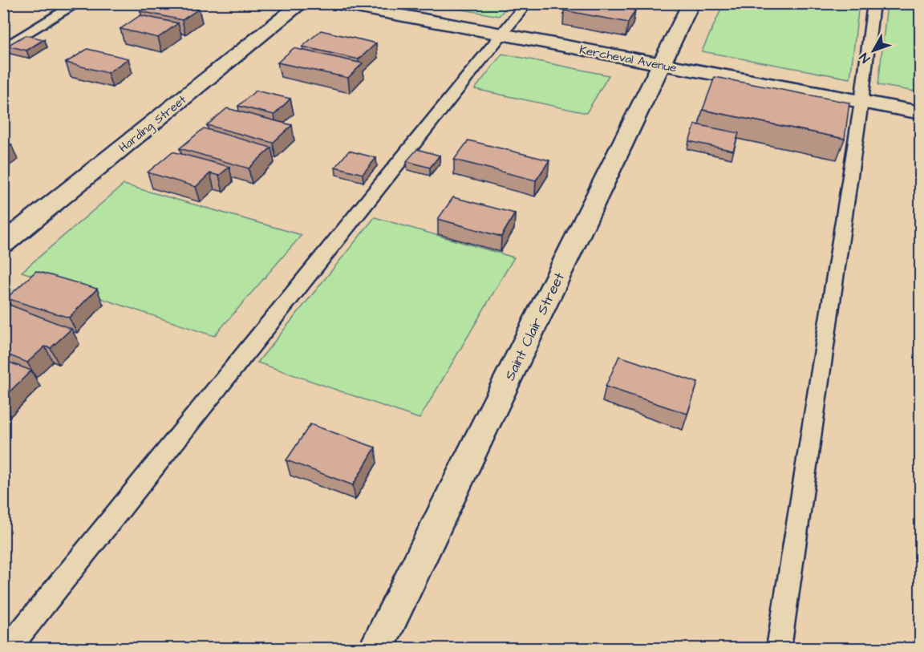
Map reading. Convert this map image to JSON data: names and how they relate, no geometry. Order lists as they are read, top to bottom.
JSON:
{
  "streets": {
    "street": ["Kercheval Avenue", "Harding Street", "Saint Clair Street"]
  },
  "crossings": [
    ["Kercheval Avenue", "Saint Clair Street"]
  ],
  "north": "bottom left"
}
